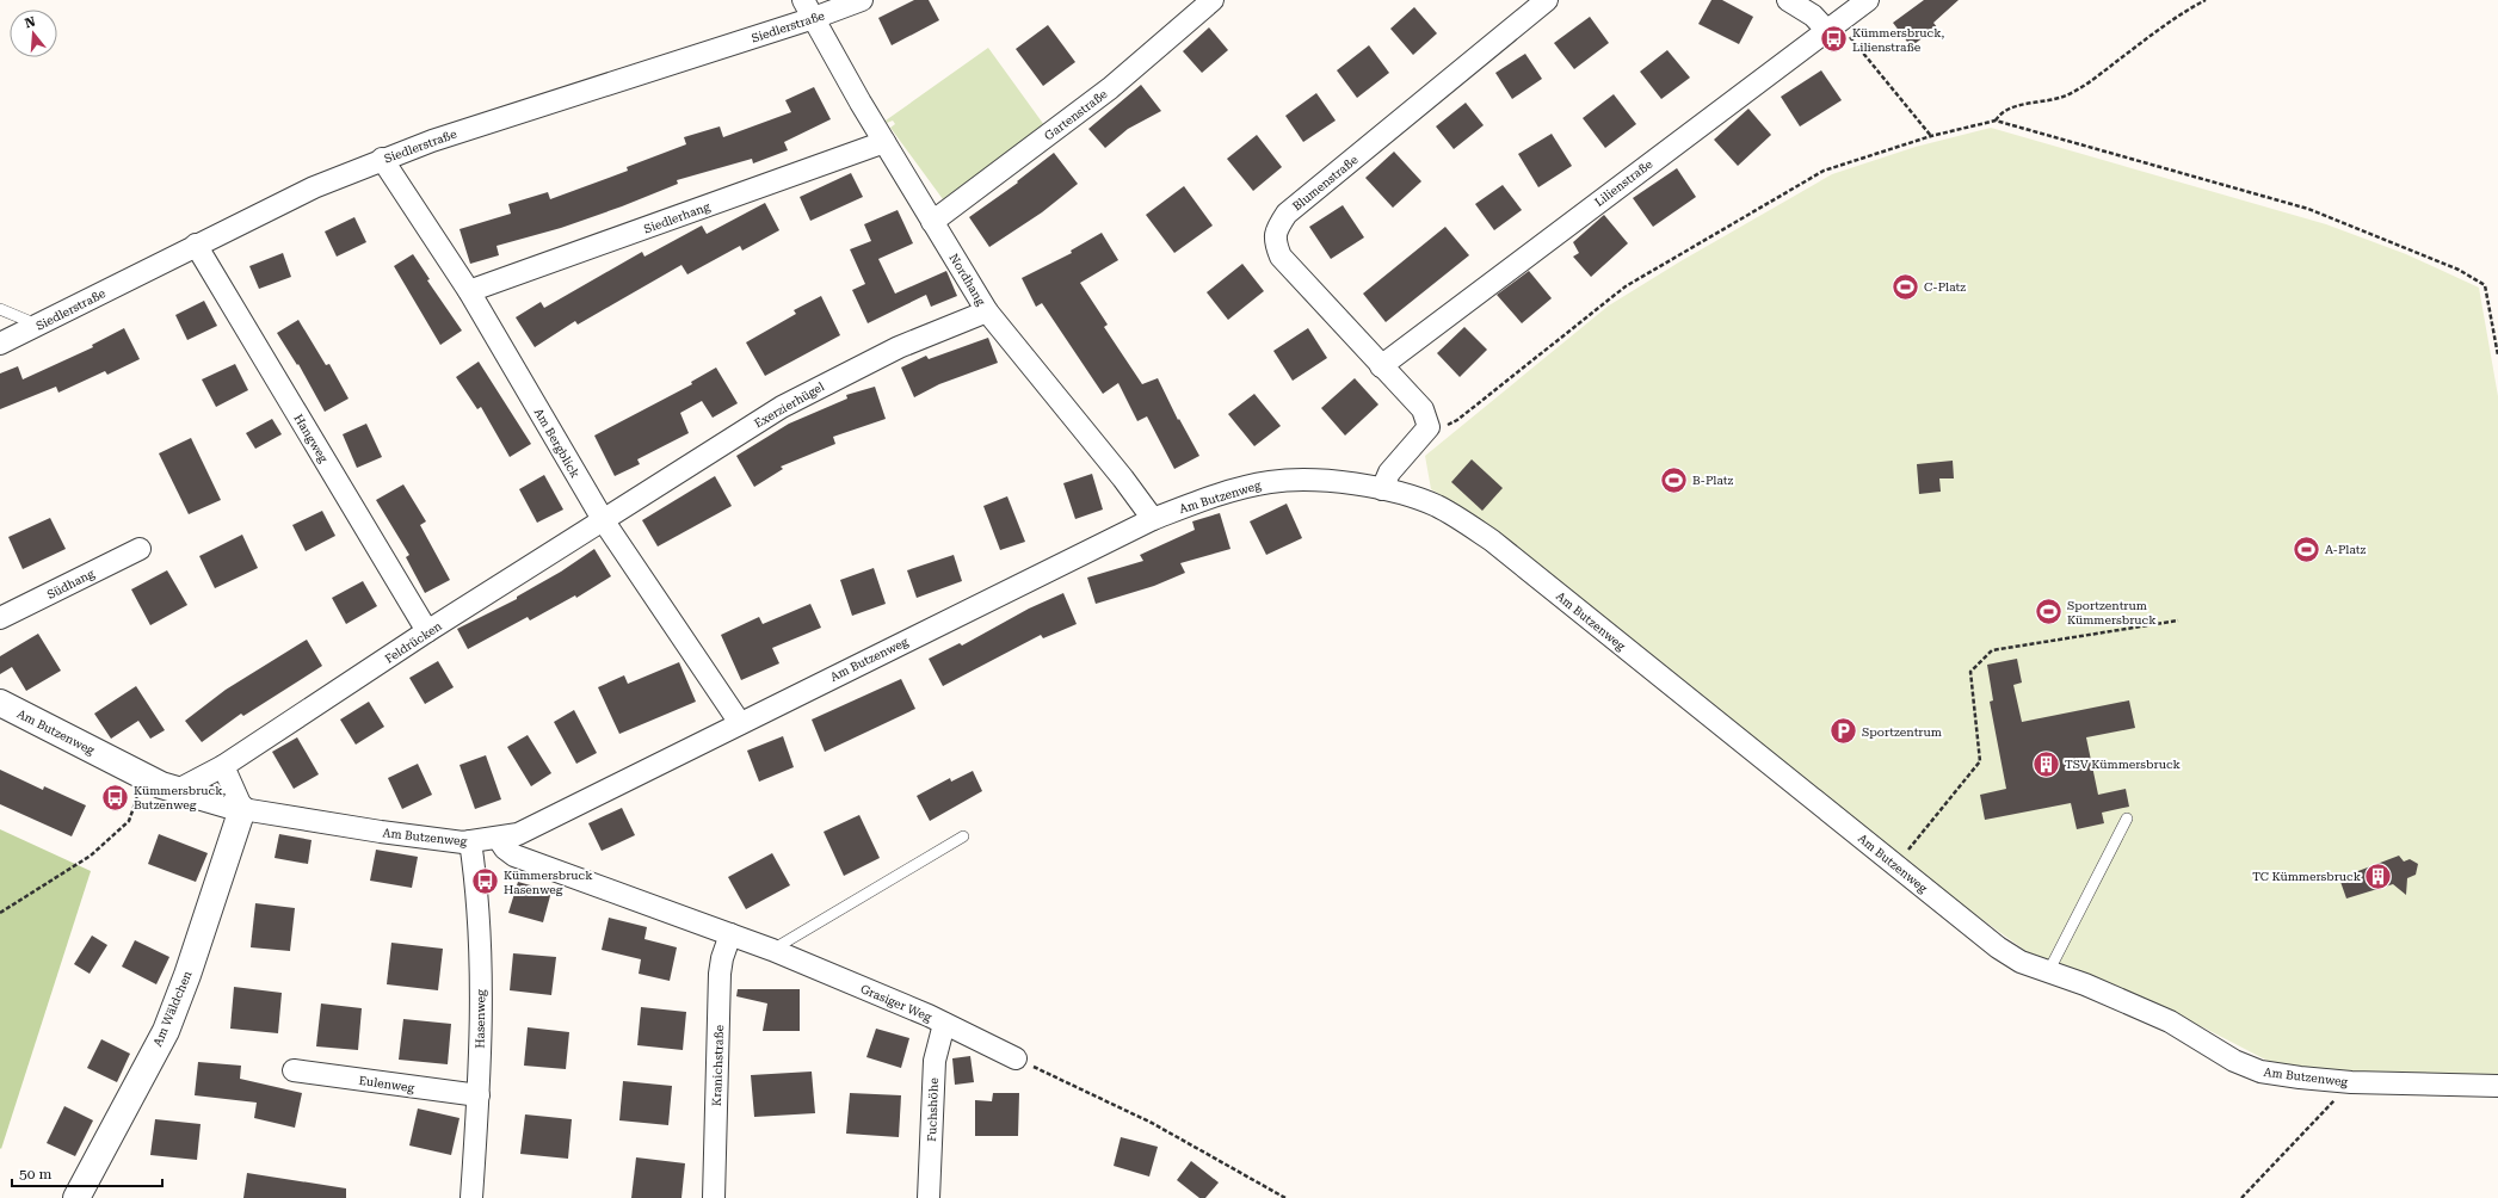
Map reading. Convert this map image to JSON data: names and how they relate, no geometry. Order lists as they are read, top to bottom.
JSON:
{
  "streets": {
    "street": [
      "Siedlerstraße",
      "Gartenstraße",
      "Blumenstraße",
      "Lilienstraße",
      "Siedlerhang",
      "Nordhang",
      "Exerzierhügel",
      "Hangweg",
      "Am Bergblick",
      "Am Butzenweg",
      "Südhang",
      "Feldrücken",
      "Grasiger Weg",
      "Am Wäldchen",
      "Hasenweg",
      "Kranichstraße",
      "Eulenweg",
      "Fuchshöhe"
    ]
  },
  "crossings": [
    ["Siedlerstraße", "Nordhang"],
    ["Siedlerstraße", "Hangweg"],
    ["Siedlerstraße", "Am Bergblick"],
    ["Gartenstraße", "Nordhang"],
    ["Blumenstraße", "Lilienstraße"],
    ["Siedlerhang", "Nordhang"],
    ["Siedlerhang", "Am Bergblick"],
    ["Nordhang", "Exerzierhügel"],
    ["Nordhang", "Am Butzenweg"],
    ["Exerzierhügel", "Am Bergblick"],
    ["Exerzierhügel", "Feldrücken"],
    ["Hangweg", "Feldrücken"],
    ["Am Bergblick", "Am Butzenweg"],
    ["Am Bergblick", "Feldrücken"],
    ["Am Butzenweg", "Feldrücken"],
    ["Am Butzenweg", "Grasiger Weg"],
    ["Am Butzenweg", "Am Wäldchen"],
    ["Am Butzenweg", "Hasenweg"],
    ["Grasiger Weg", "Kranichstraße"],
    ["Grasiger Weg", "Fuchshöhe"],
    ["Hasenweg", "Eulenweg"]
  ],
  "places": {
    "bus stop": ["Kümmersbruck, Lilienstraße", "Kümmersbruck, Butzenweg", "Kümmersbruck Hasenweg"],
    "sports": [
      "C-Platz",
      "B-Platz",
      "A-Platz",
      "Sportzentrum Kümmersbruck"
    ],
    "parking": ["Sportzentrum"],
    "building": ["TSV Kümmersbruck", "TC Kümmersbruck"]
  },
  "scale_bar": "50 m",
  "north": "top"
}
